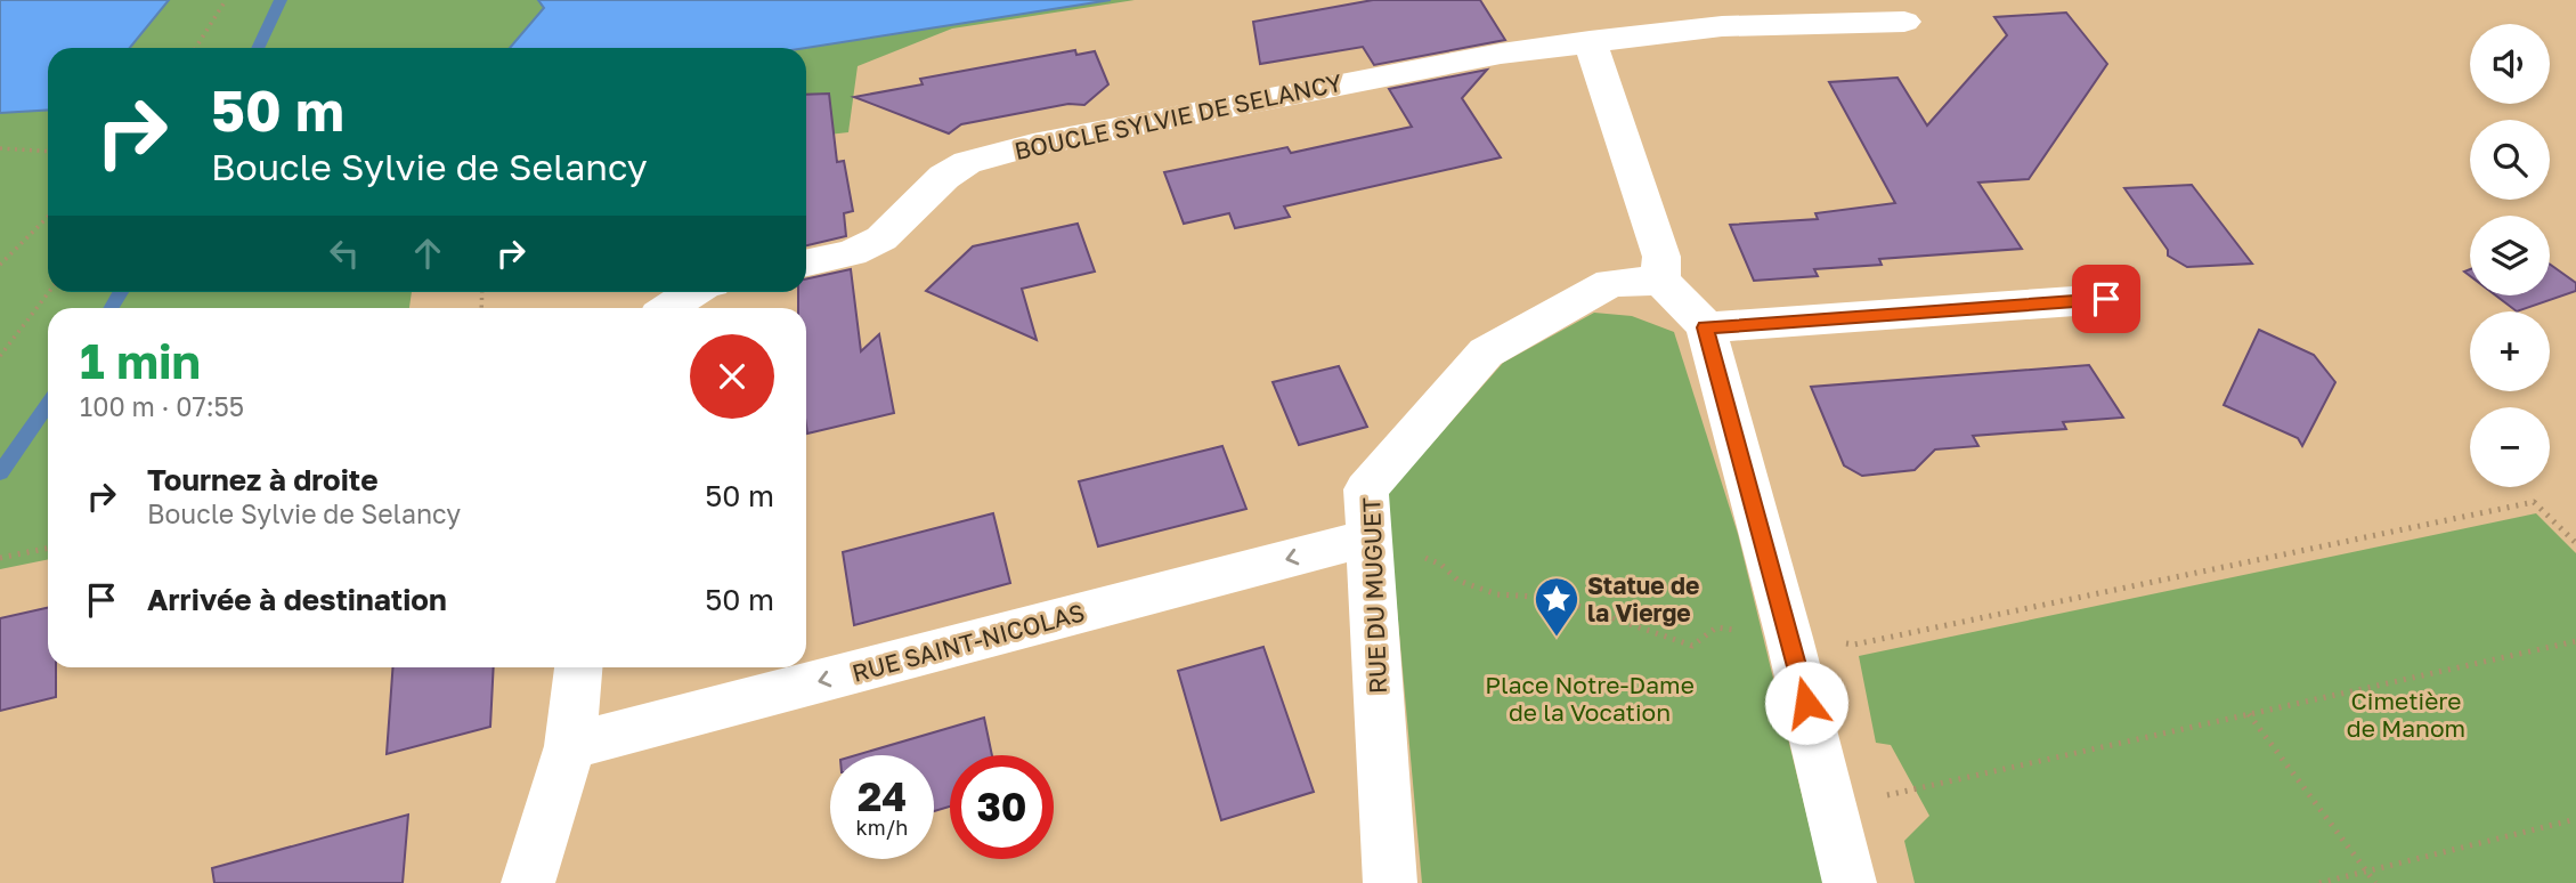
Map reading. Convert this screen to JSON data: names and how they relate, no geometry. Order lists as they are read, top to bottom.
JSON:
{
  "streets": {
    "street": ["BOUCLE SYLVIE DE SELANCY", "RUE DU MUGUET", "RUE SAINT-NICOLAS"]
  },
  "crossings": [
    ["RUE DU MUGUET", "RUE SAINT-NICOLAS"]
  ],
  "one_way": ["RUE SAINT-NICOLAS"],
  "parks": ["Place Notre-Dame de la Vocation", "Cimetière de Manom"],
  "places": {
    "place": ["Statue de la Vierge"]
  },
  "page": {
    "map_buttons": ["+", "−"],
    "turn": ["50 m", "Boucle Sylvie de Selancy"],
    "heading": ["1 min", "100 m · 07:55"],
    "list": [
      {
        "name": "Tournez à droite",
        "note": "Boucle Sylvie de Selancy",
        "value": "50 m"
      },
      {
        "name": "Arrivée à destination",
        "value": "50 m"
      }
    ],
    "speed": "24 km/h",
    "limit": "30"
  }
}
